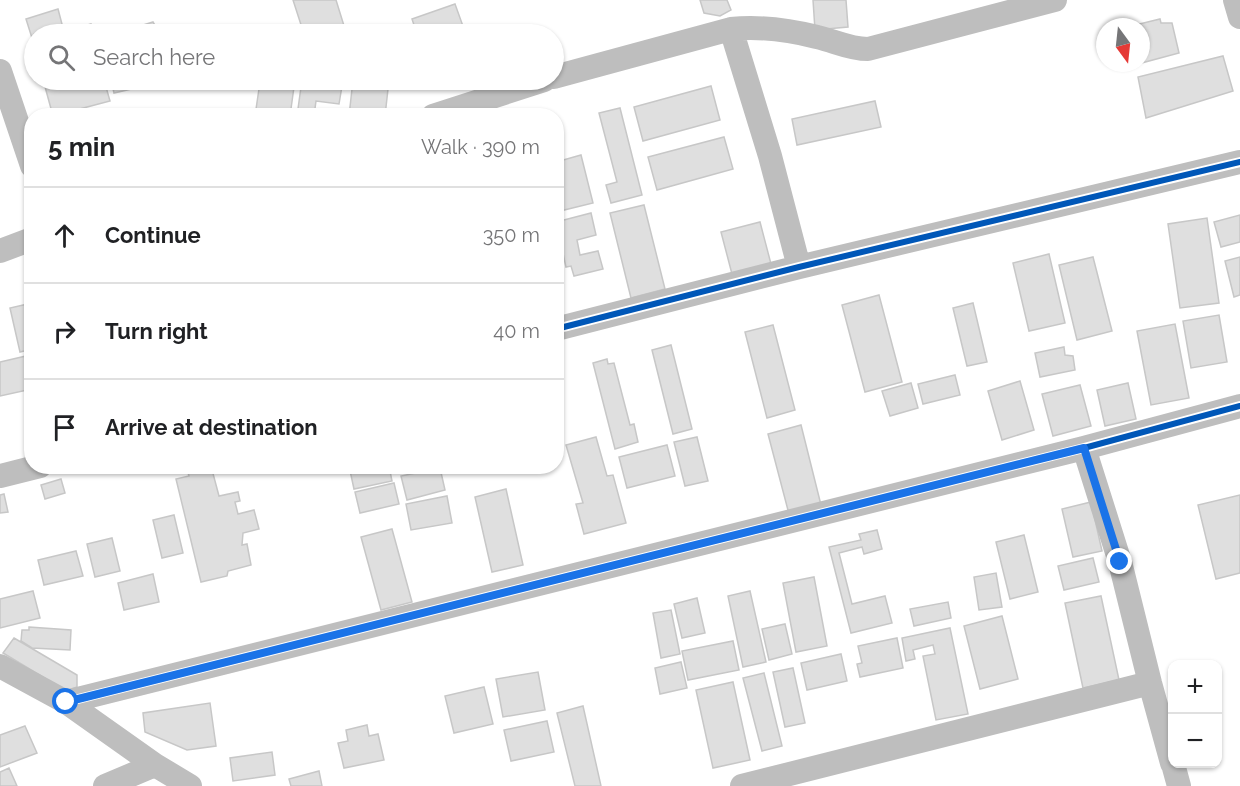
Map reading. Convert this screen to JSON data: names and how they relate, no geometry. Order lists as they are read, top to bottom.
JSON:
{
  "north": "bottom",
  "page": {
    "search": "Search here",
    "heading": ["5 min", "Walk · 390 m"],
    "list": [
      ["Continue", "350 m"],
      ["Turn right", "40 m"],
      "Arrive at destination"
    ],
    "map_buttons": ["+", "−"]
  }
}
